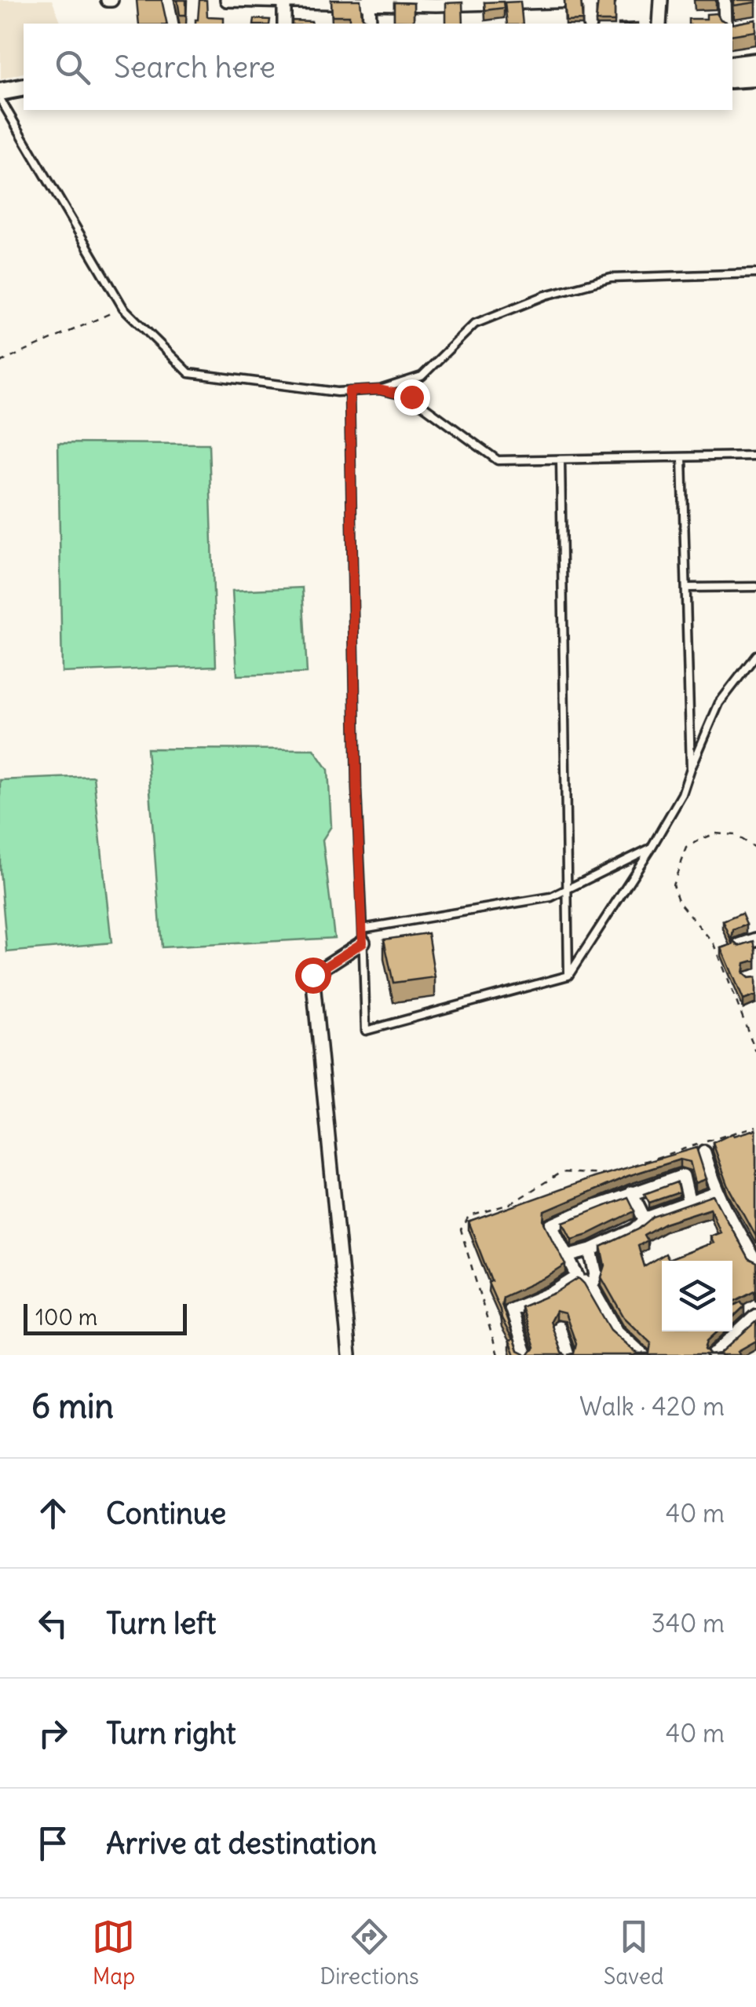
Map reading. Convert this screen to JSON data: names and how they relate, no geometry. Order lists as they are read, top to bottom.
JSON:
{
  "scale_bar": "100 m",
  "page": {
    "search": "Search here",
    "scale": "100 m",
    "heading": ["6 min", "Walk · 420 m"],
    "list": [
      ["Continue", "40 m"],
      ["Turn left", "340 m"],
      ["Turn right", "40 m"],
      "Arrive at destination"
    ],
    "nav": ["Map", "Directions", "Saved"]
  }
}
